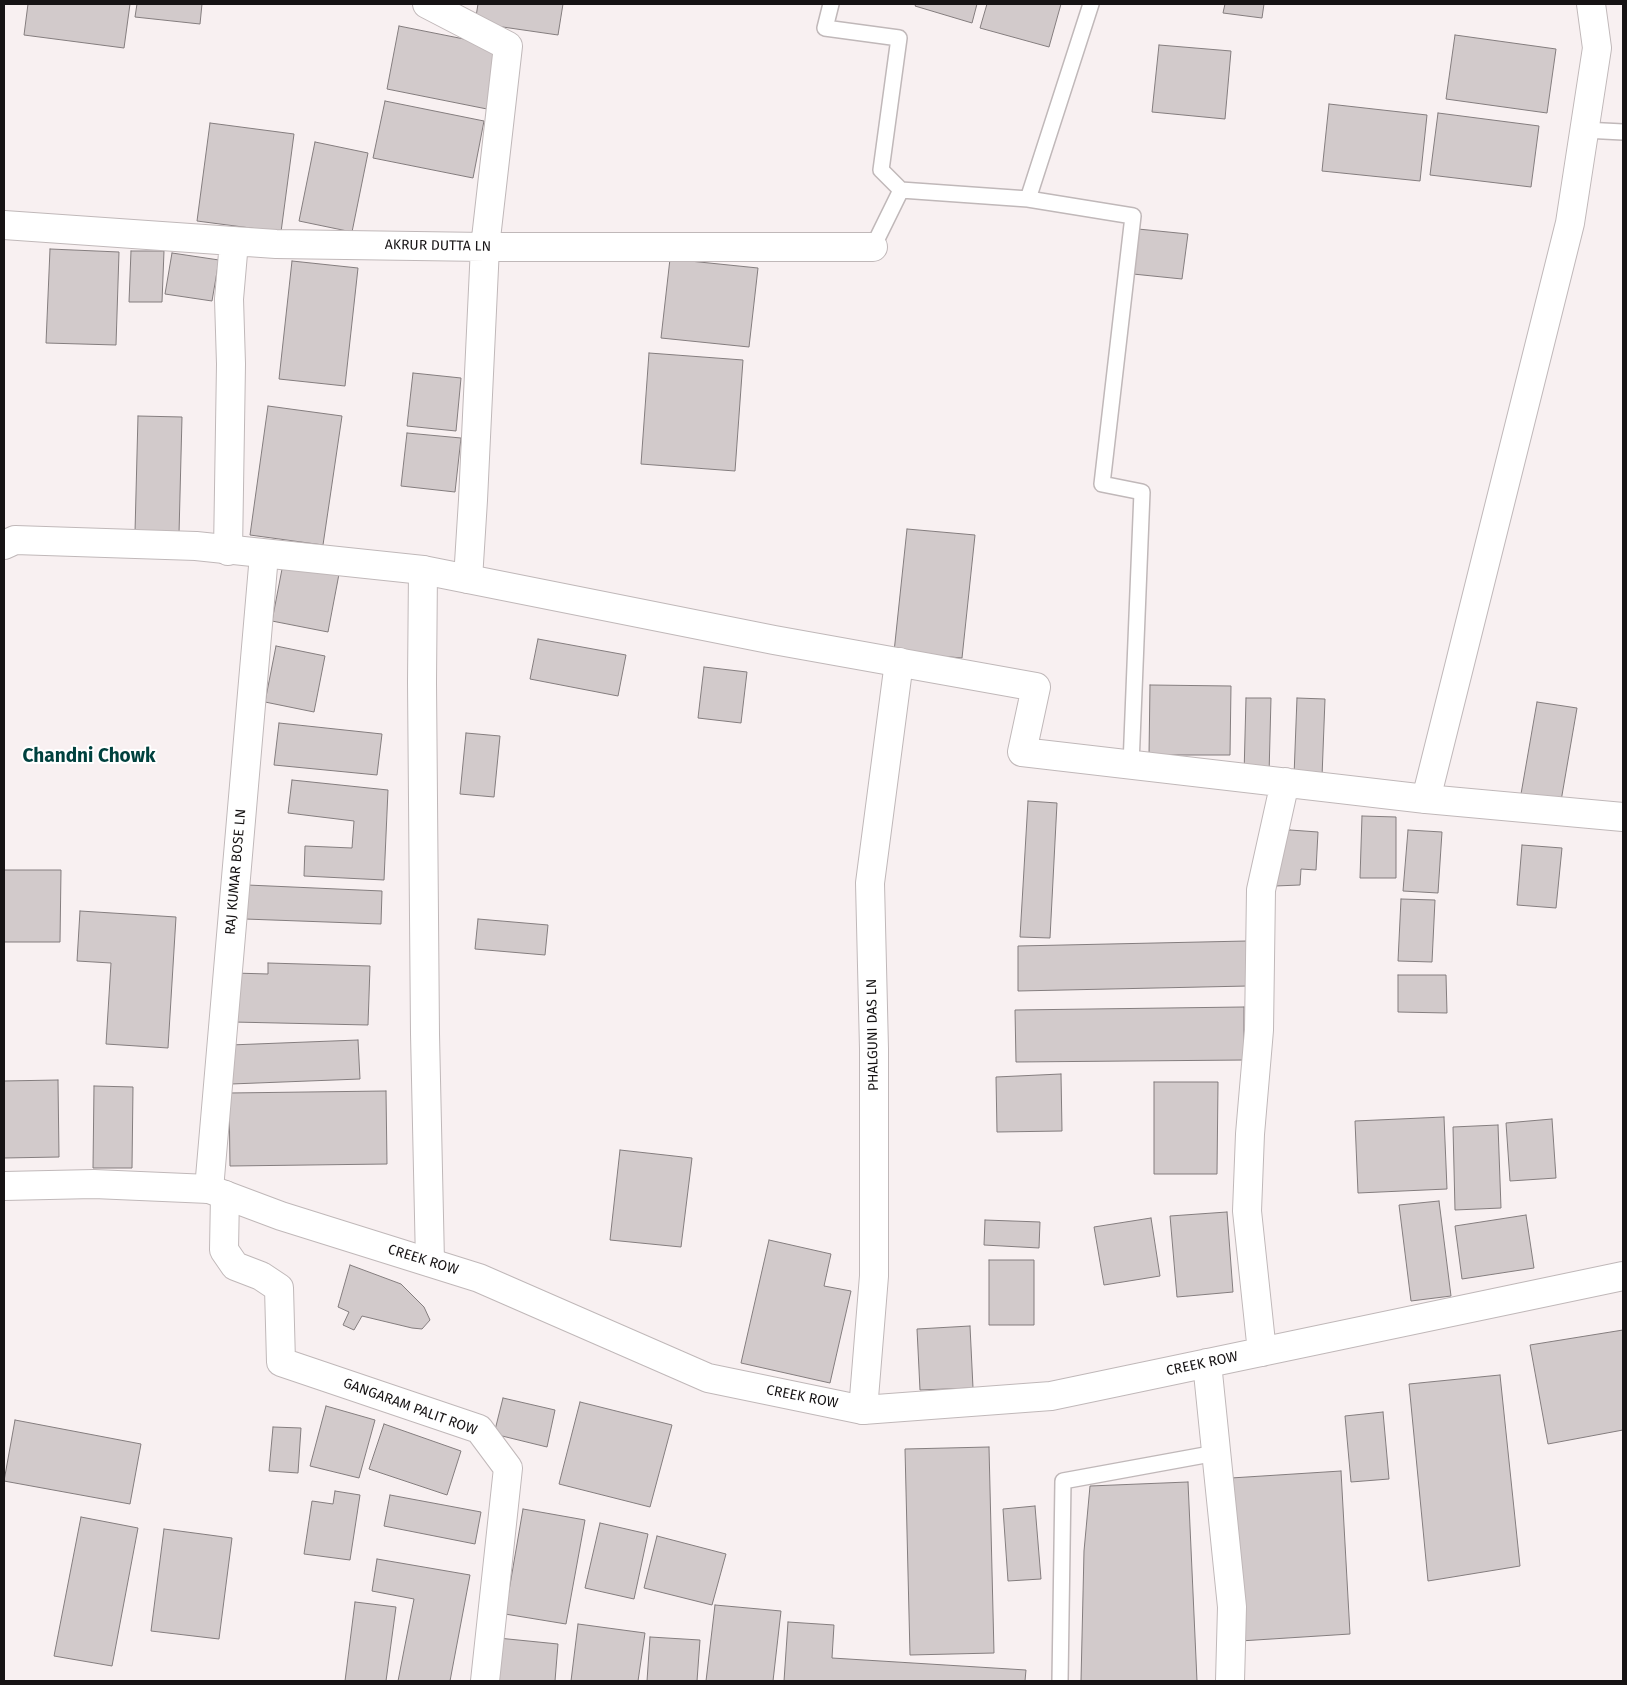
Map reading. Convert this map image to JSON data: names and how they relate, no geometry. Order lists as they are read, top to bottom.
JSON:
{
  "streets": {
    "street": [
      "AKRUR DUTTA LN",
      "RAJ KUMAR BOSE LN",
      "PHALGUNI DAS LN",
      "CREEK ROW",
      "GANGARAM PALIT ROW"
    ]
  },
  "crossings": [
    ["RAJ KUMAR BOSE LN", "CREEK ROW"],
    ["RAJ KUMAR BOSE LN", "GANGARAM PALIT ROW"],
    ["PHALGUNI DAS LN", "CREEK ROW"],
    ["CREEK ROW", "GANGARAM PALIT ROW"]
  ],
  "districts": ["Chandni Chowk"]
}
